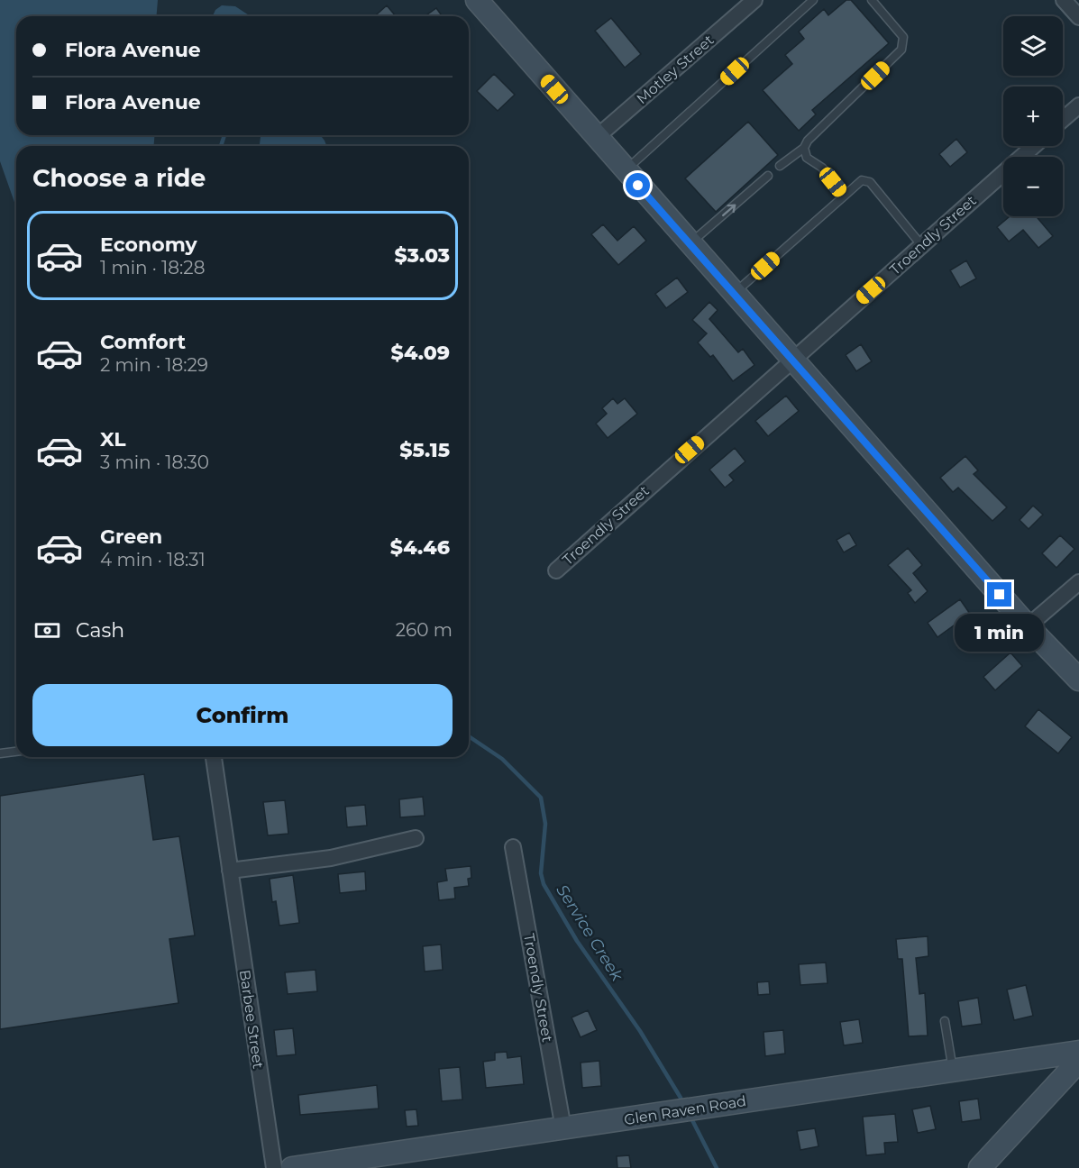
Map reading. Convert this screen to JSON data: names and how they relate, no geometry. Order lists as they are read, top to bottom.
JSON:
{
  "streets": {
    "street": [
      "Motley Street",
      "Troendly Street",
      "Barbee Street",
      "Glen Raven Road"
    ]
  },
  "crossings": [
    ["Troendly Street", "Glen Raven Road"]
  ],
  "water": ["Service Creek"],
  "page": {
    "map_buttons": ["+", "−"],
    "banner": ["Flora Avenue", "Flora Avenue"],
    "heading": "Choose a ride",
    "list": [
      {
        "name": "Economy",
        "note": "1 min · 18:28",
        "value": "$3.03"
      },
      {
        "name": "Comfort",
        "note": "2 min · 18:29",
        "value": "$4.09"
      },
      {
        "name": "XL",
        "note": "3 min · 18:30",
        "value": "$5.15"
      },
      {
        "name": "Green",
        "note": "4 min · 18:31",
        "value": "$4.46"
      }
    ],
    "pay": ["Cash", "260 m"],
    "bubble": "1 min",
    "buttons": "Confirm"
  }
}
